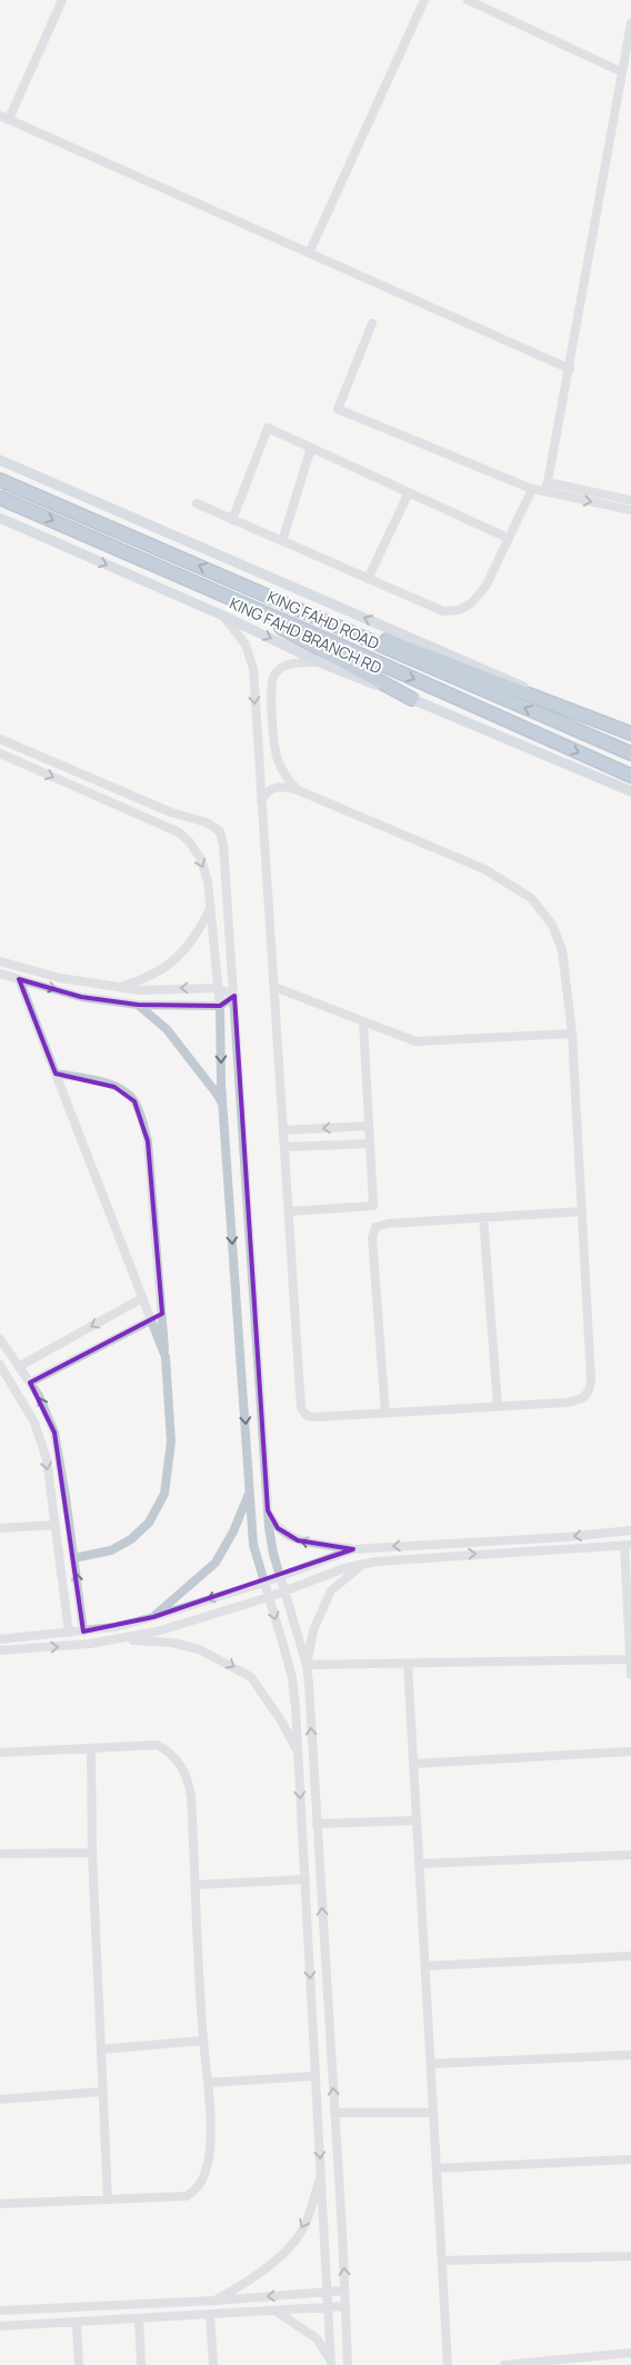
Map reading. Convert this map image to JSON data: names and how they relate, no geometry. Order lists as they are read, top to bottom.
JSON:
{
  "streets": {
    "highway": ["KING FAHD ROAD"],
    "main road": ["KING FAHD BRANCH RD"]
  }
}
